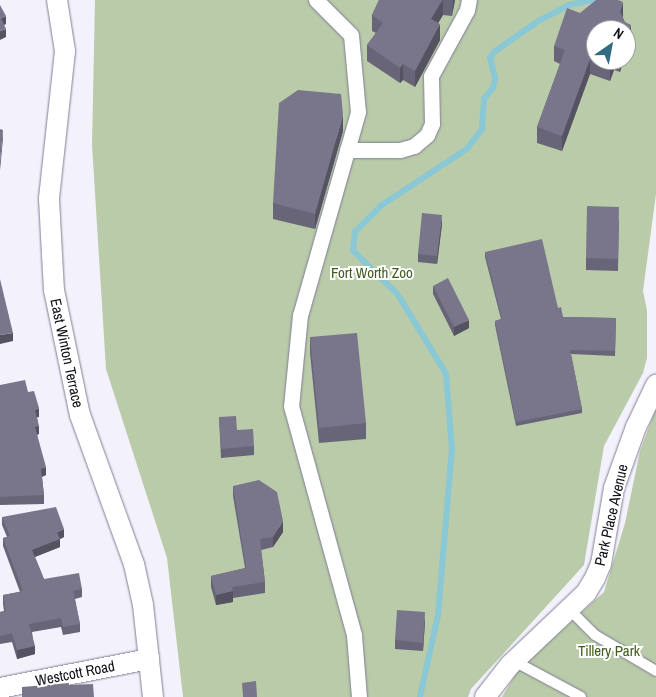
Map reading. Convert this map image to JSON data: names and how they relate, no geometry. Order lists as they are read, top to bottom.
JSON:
{
  "streets": {
    "street": ["East Winton Terrace", "Park Place Avenue", "Westcott Road"]
  },
  "crossings": [
    ["East Winton Terrace", "Westcott Road"]
  ],
  "parks": ["Fort Worth Zoo", "Tillery Park"],
  "north": "top right"
}
